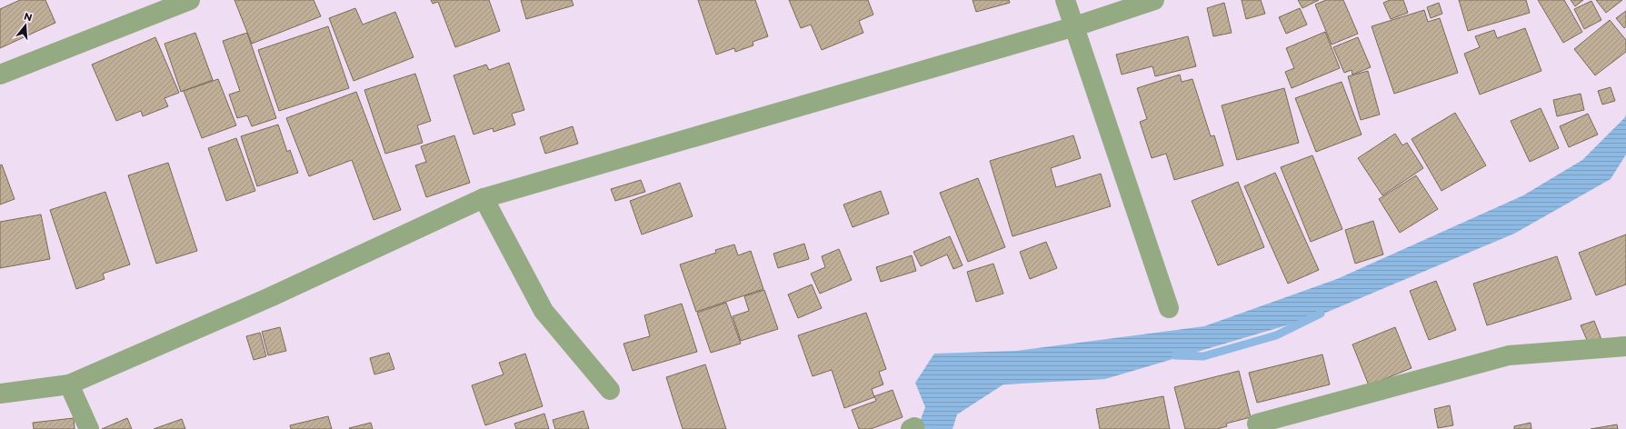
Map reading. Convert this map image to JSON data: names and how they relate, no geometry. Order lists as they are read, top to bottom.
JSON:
{
  "north": "top"
}
